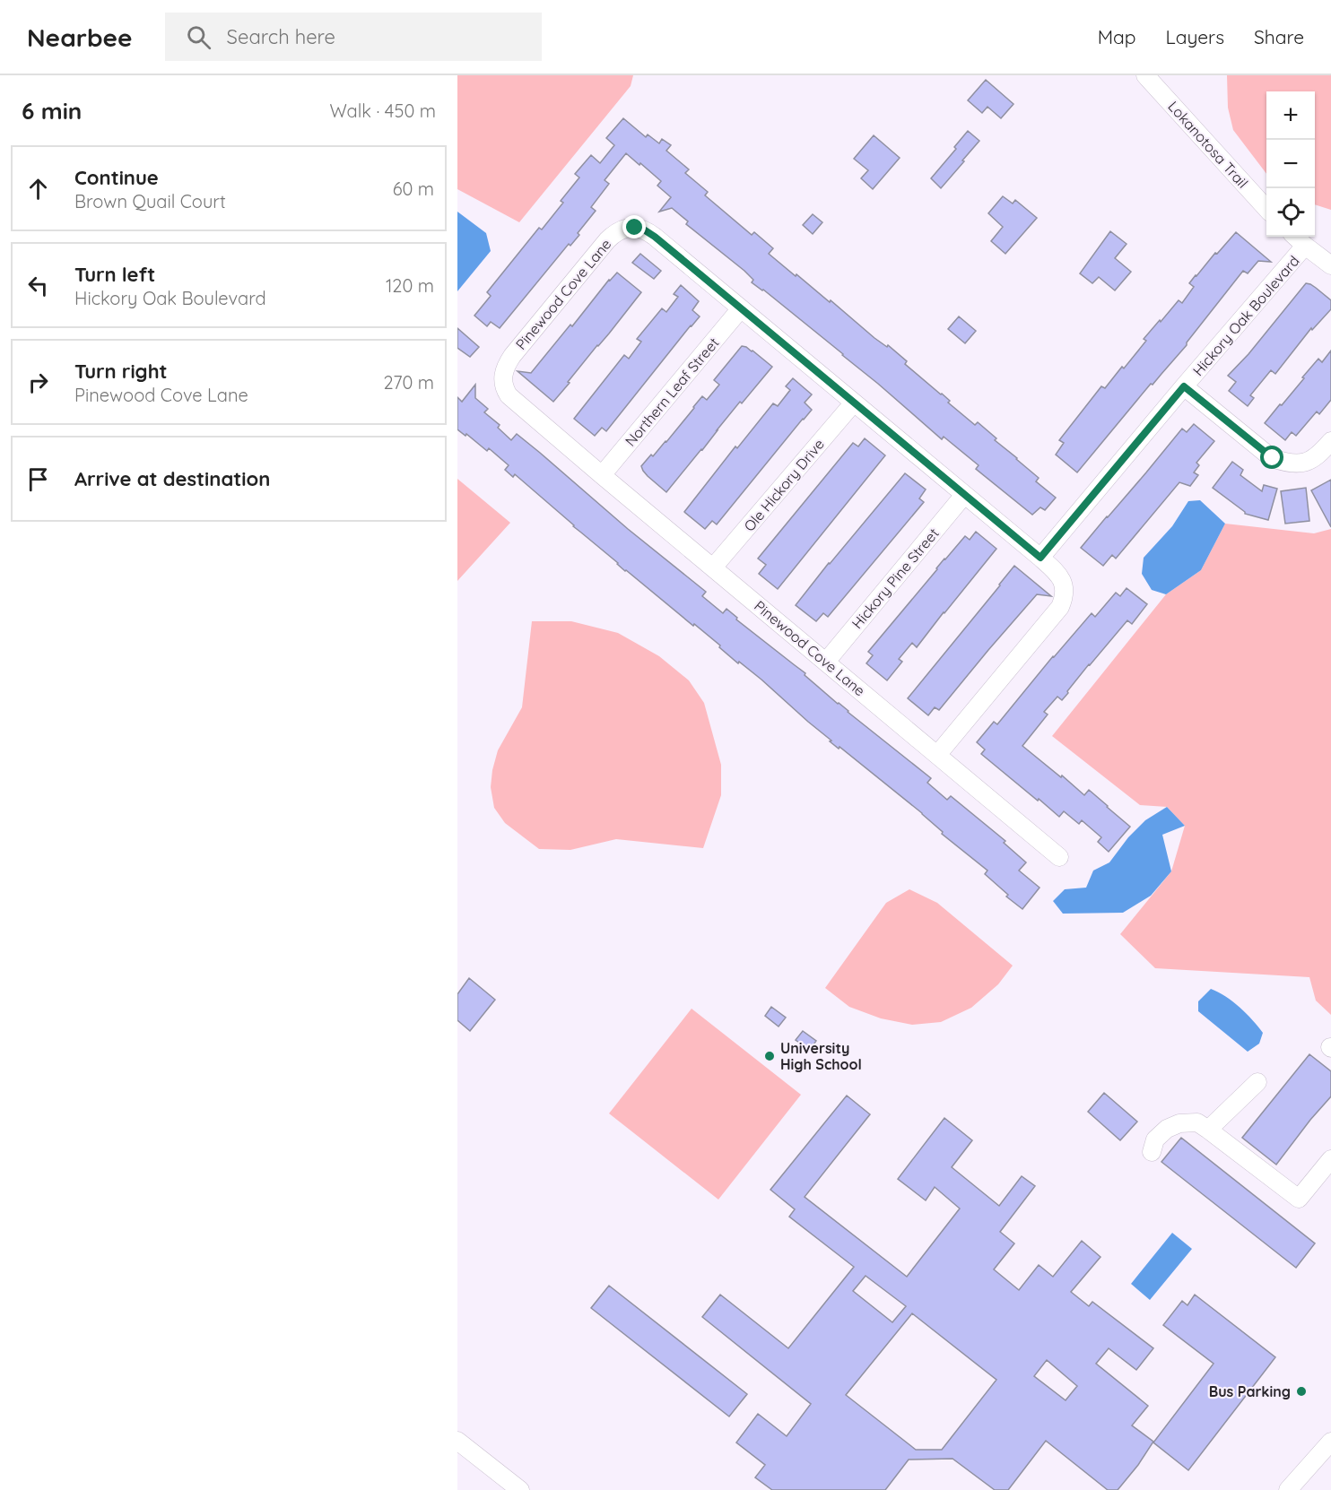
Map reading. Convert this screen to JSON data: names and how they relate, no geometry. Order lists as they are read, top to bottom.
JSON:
{
  "streets": {
    "street": [
      "Lokanotosa Trail",
      "Pinewood Cove Lane",
      "Hickory Oak Boulevard",
      "Northern Leaf Street",
      "Ole Hickory Drive",
      "Hickory Pine Street"
    ]
  },
  "crossings": [
    ["Pinewood Cove Lane", "Hickory Oak Boulevard"],
    ["Pinewood Cove Lane", "Northern Leaf Street"],
    ["Pinewood Cove Lane", "Ole Hickory Drive"],
    ["Pinewood Cove Lane", "Hickory Pine Street"]
  ],
  "places": ["University High School", "Bus Parking"],
  "page": {
    "header": "Nearbee",
    "search": "Search here",
    "nav": ["Map", "Layers", "Share"],
    "heading": ["6 min", "Walk · 450 m"],
    "map_buttons": ["+", "−"],
    "list": [
      ["Continue", "Brown Quail Court", "60 m"],
      ["Turn left", "Hickory Oak Boulevard", "120 m"],
      ["Turn right", "Pinewood Cove Lane", "270 m"],
      "Arrive at destination"
    ]
  }
}
